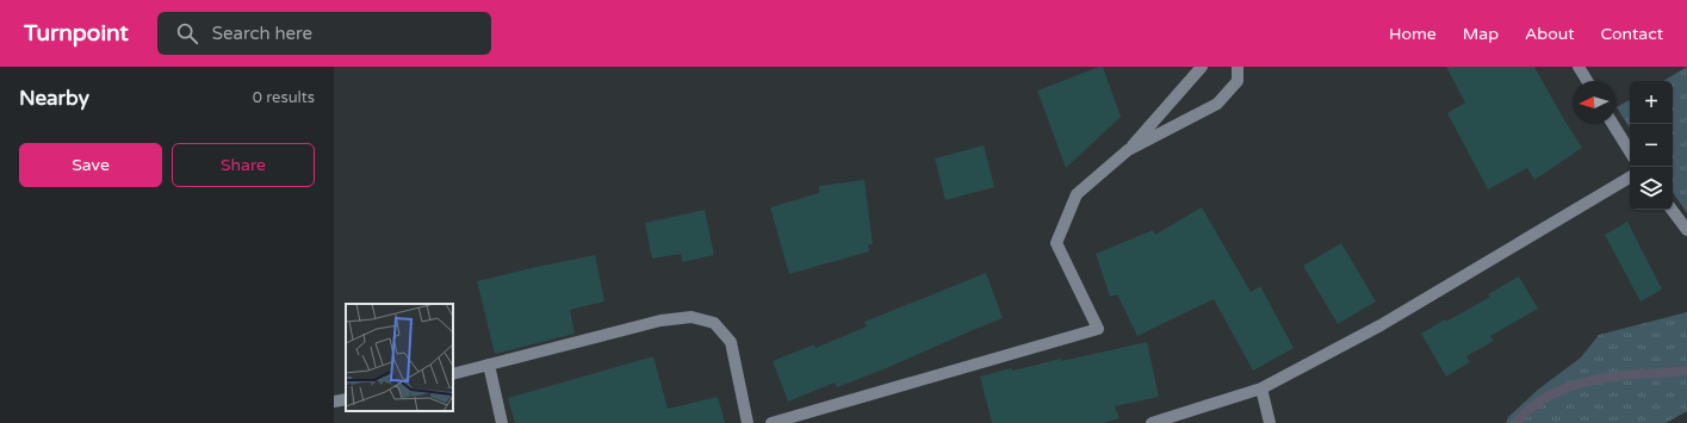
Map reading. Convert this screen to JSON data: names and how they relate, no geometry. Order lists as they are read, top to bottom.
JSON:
{
  "north": "left",
  "page": {
    "header": "Turnpoint",
    "search": "Search here",
    "nav": [
      "Home",
      "Map",
      "About",
      "Contact"
    ],
    "heading": ["Nearby", "0 results"],
    "map_buttons": ["+", "−"],
    "buttons": ["Save", "Share"]
  }
}
